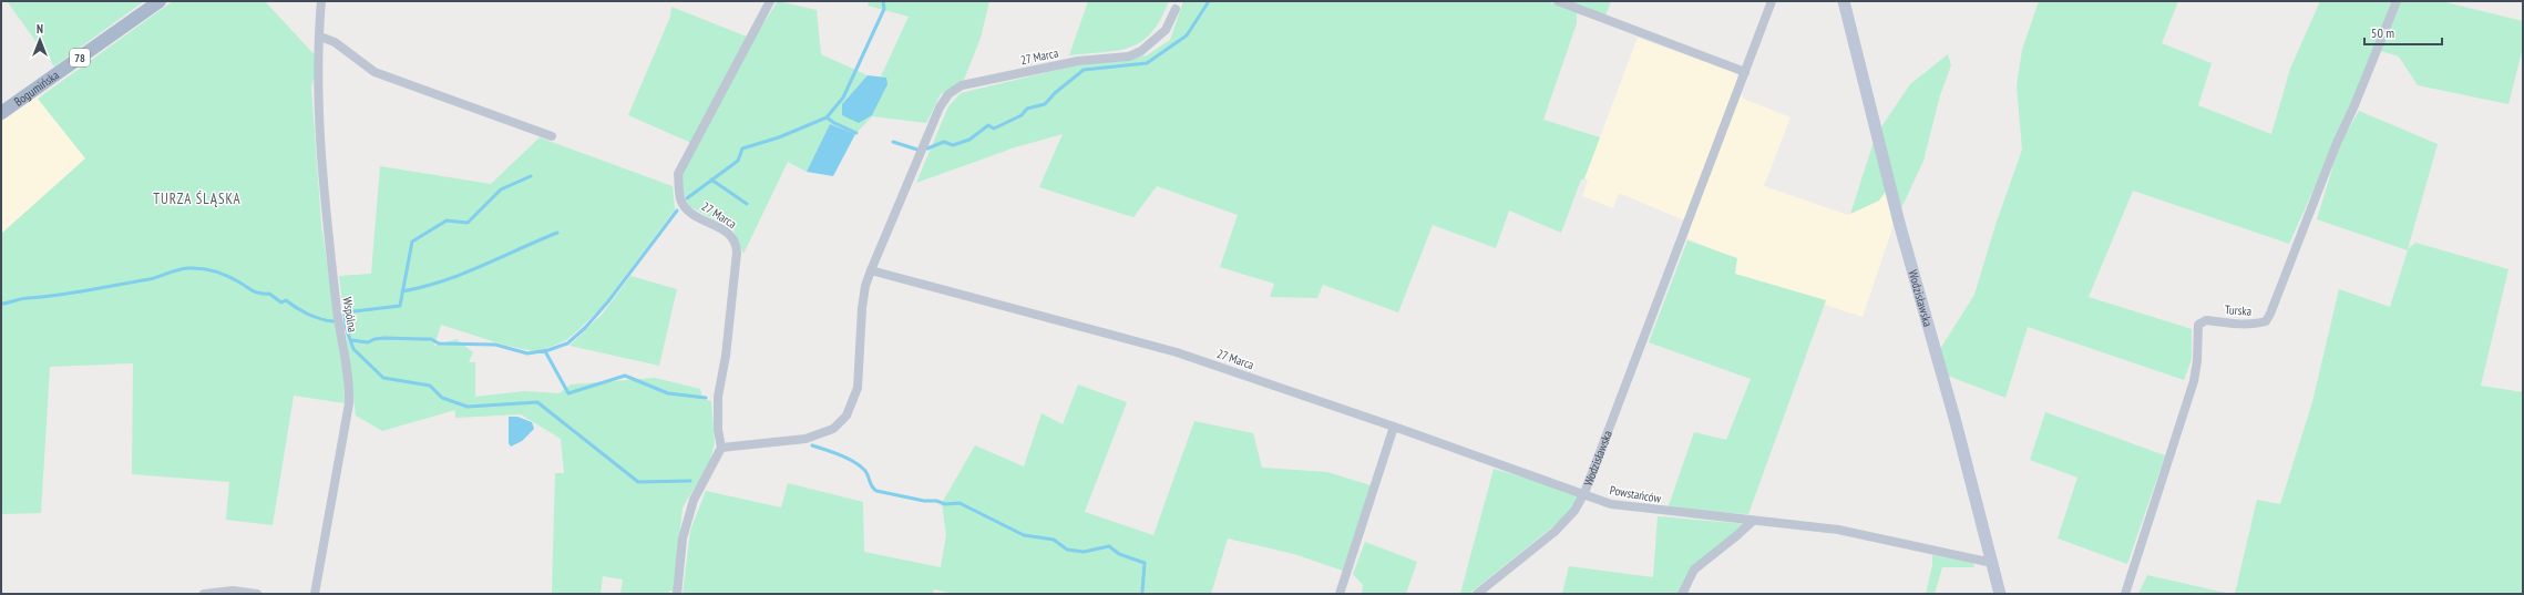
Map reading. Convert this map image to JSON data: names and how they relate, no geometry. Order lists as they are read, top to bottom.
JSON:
{
  "streets": {
    "main road": ["78", "Bogumińska"],
    "street": [
      "27 Marca",
      "Wodzisławska",
      "Turska",
      "Wspólna",
      "Powstańców"
    ]
  },
  "crossings": [
    ["27 Marca", "Wodzisławska"],
    ["27 Marca", "Powstańców"],
    ["Wodzisławska", "Powstańców"]
  ],
  "districts": ["TURZA ŚLĄSKA"],
  "scale_bar": "50 m",
  "north": "top"
}
